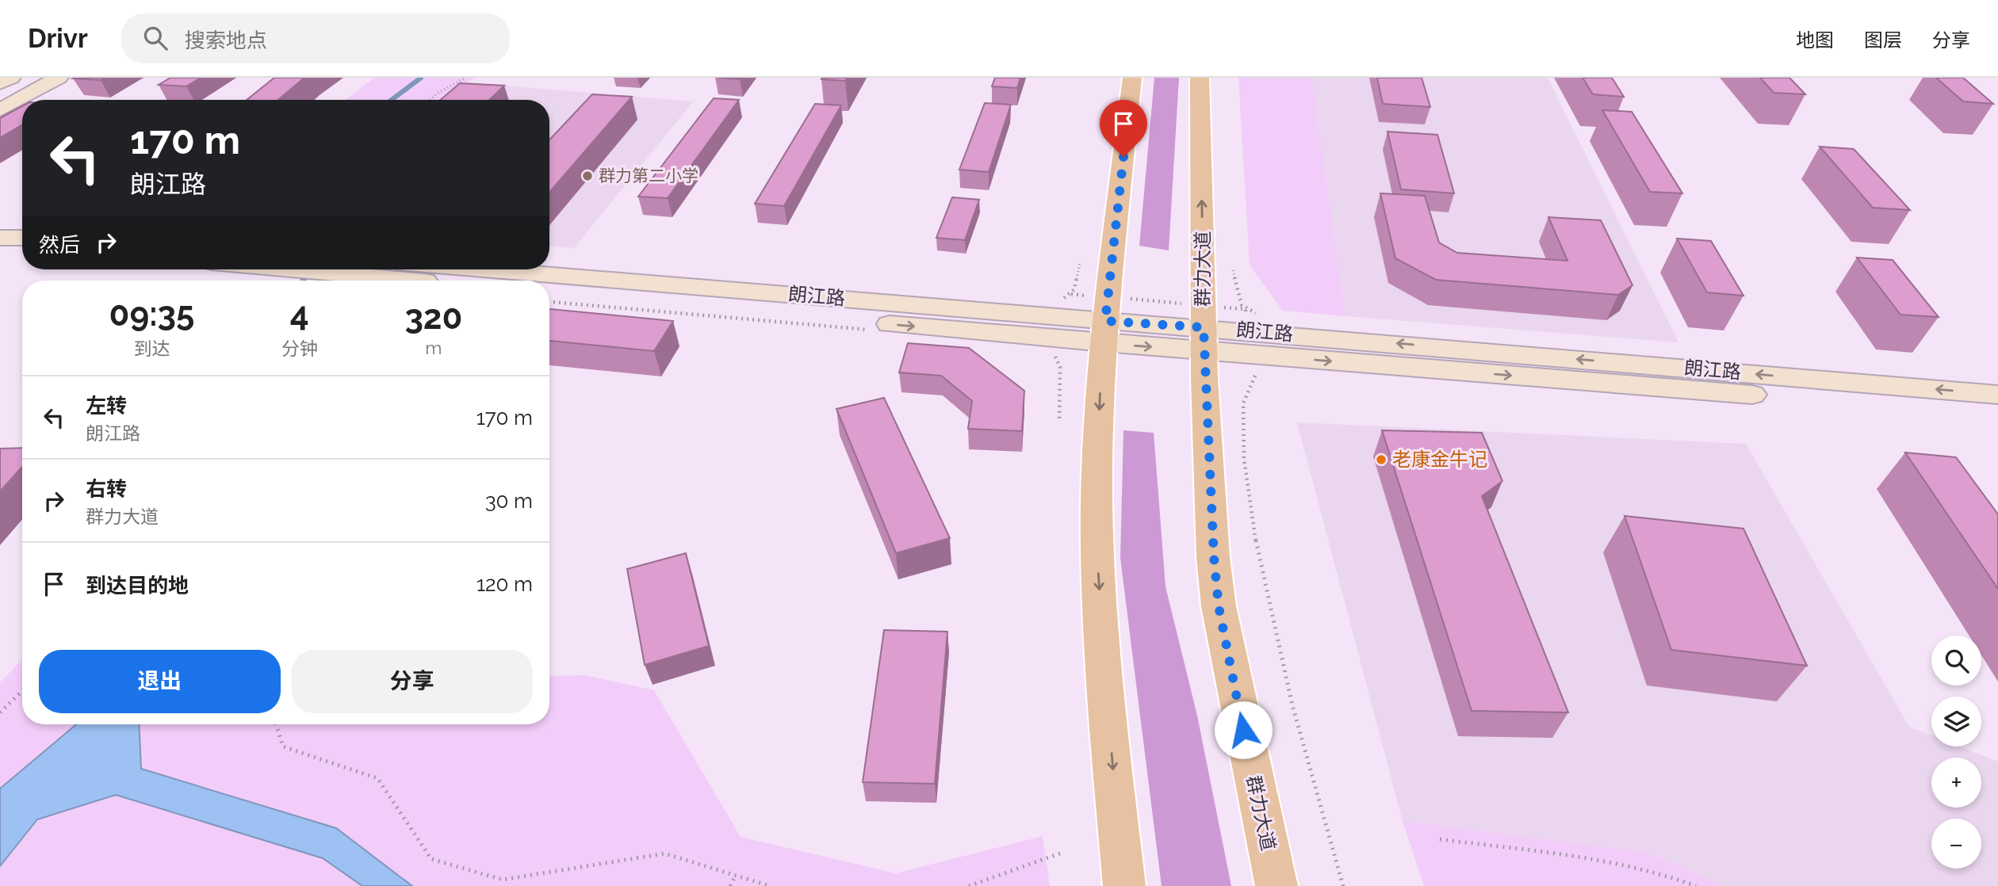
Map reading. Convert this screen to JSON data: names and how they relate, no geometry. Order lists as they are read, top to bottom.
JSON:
{
  "streets": {
    "main road": ["群力大道", "朗江路"]
  },
  "crossings": [
    ["群力大道", "朗江路"]
  ],
  "places": ["群力第二小学", "老康金牛记"],
  "page": {
    "header": "Drivr",
    "search": "搜索地点",
    "nav": ["地图", "图层", "分享"],
    "turn": ["170 m", "朗江路"],
    "then": "然后",
    "eta": [
      "09:35",
      "到达",
      "4",
      "分钟",
      "320",
      "m"
    ],
    "list": [
      {
        "name": "左转",
        "note": "朗江路",
        "value": "170 m"
      },
      {
        "name": "右转",
        "note": "群力大道",
        "value": "30 m"
      },
      {
        "name": "到达目的地",
        "value": "120 m"
      }
    ],
    "map_buttons": ["+", "−"],
    "buttons": ["退出", "分享"]
  }
}
